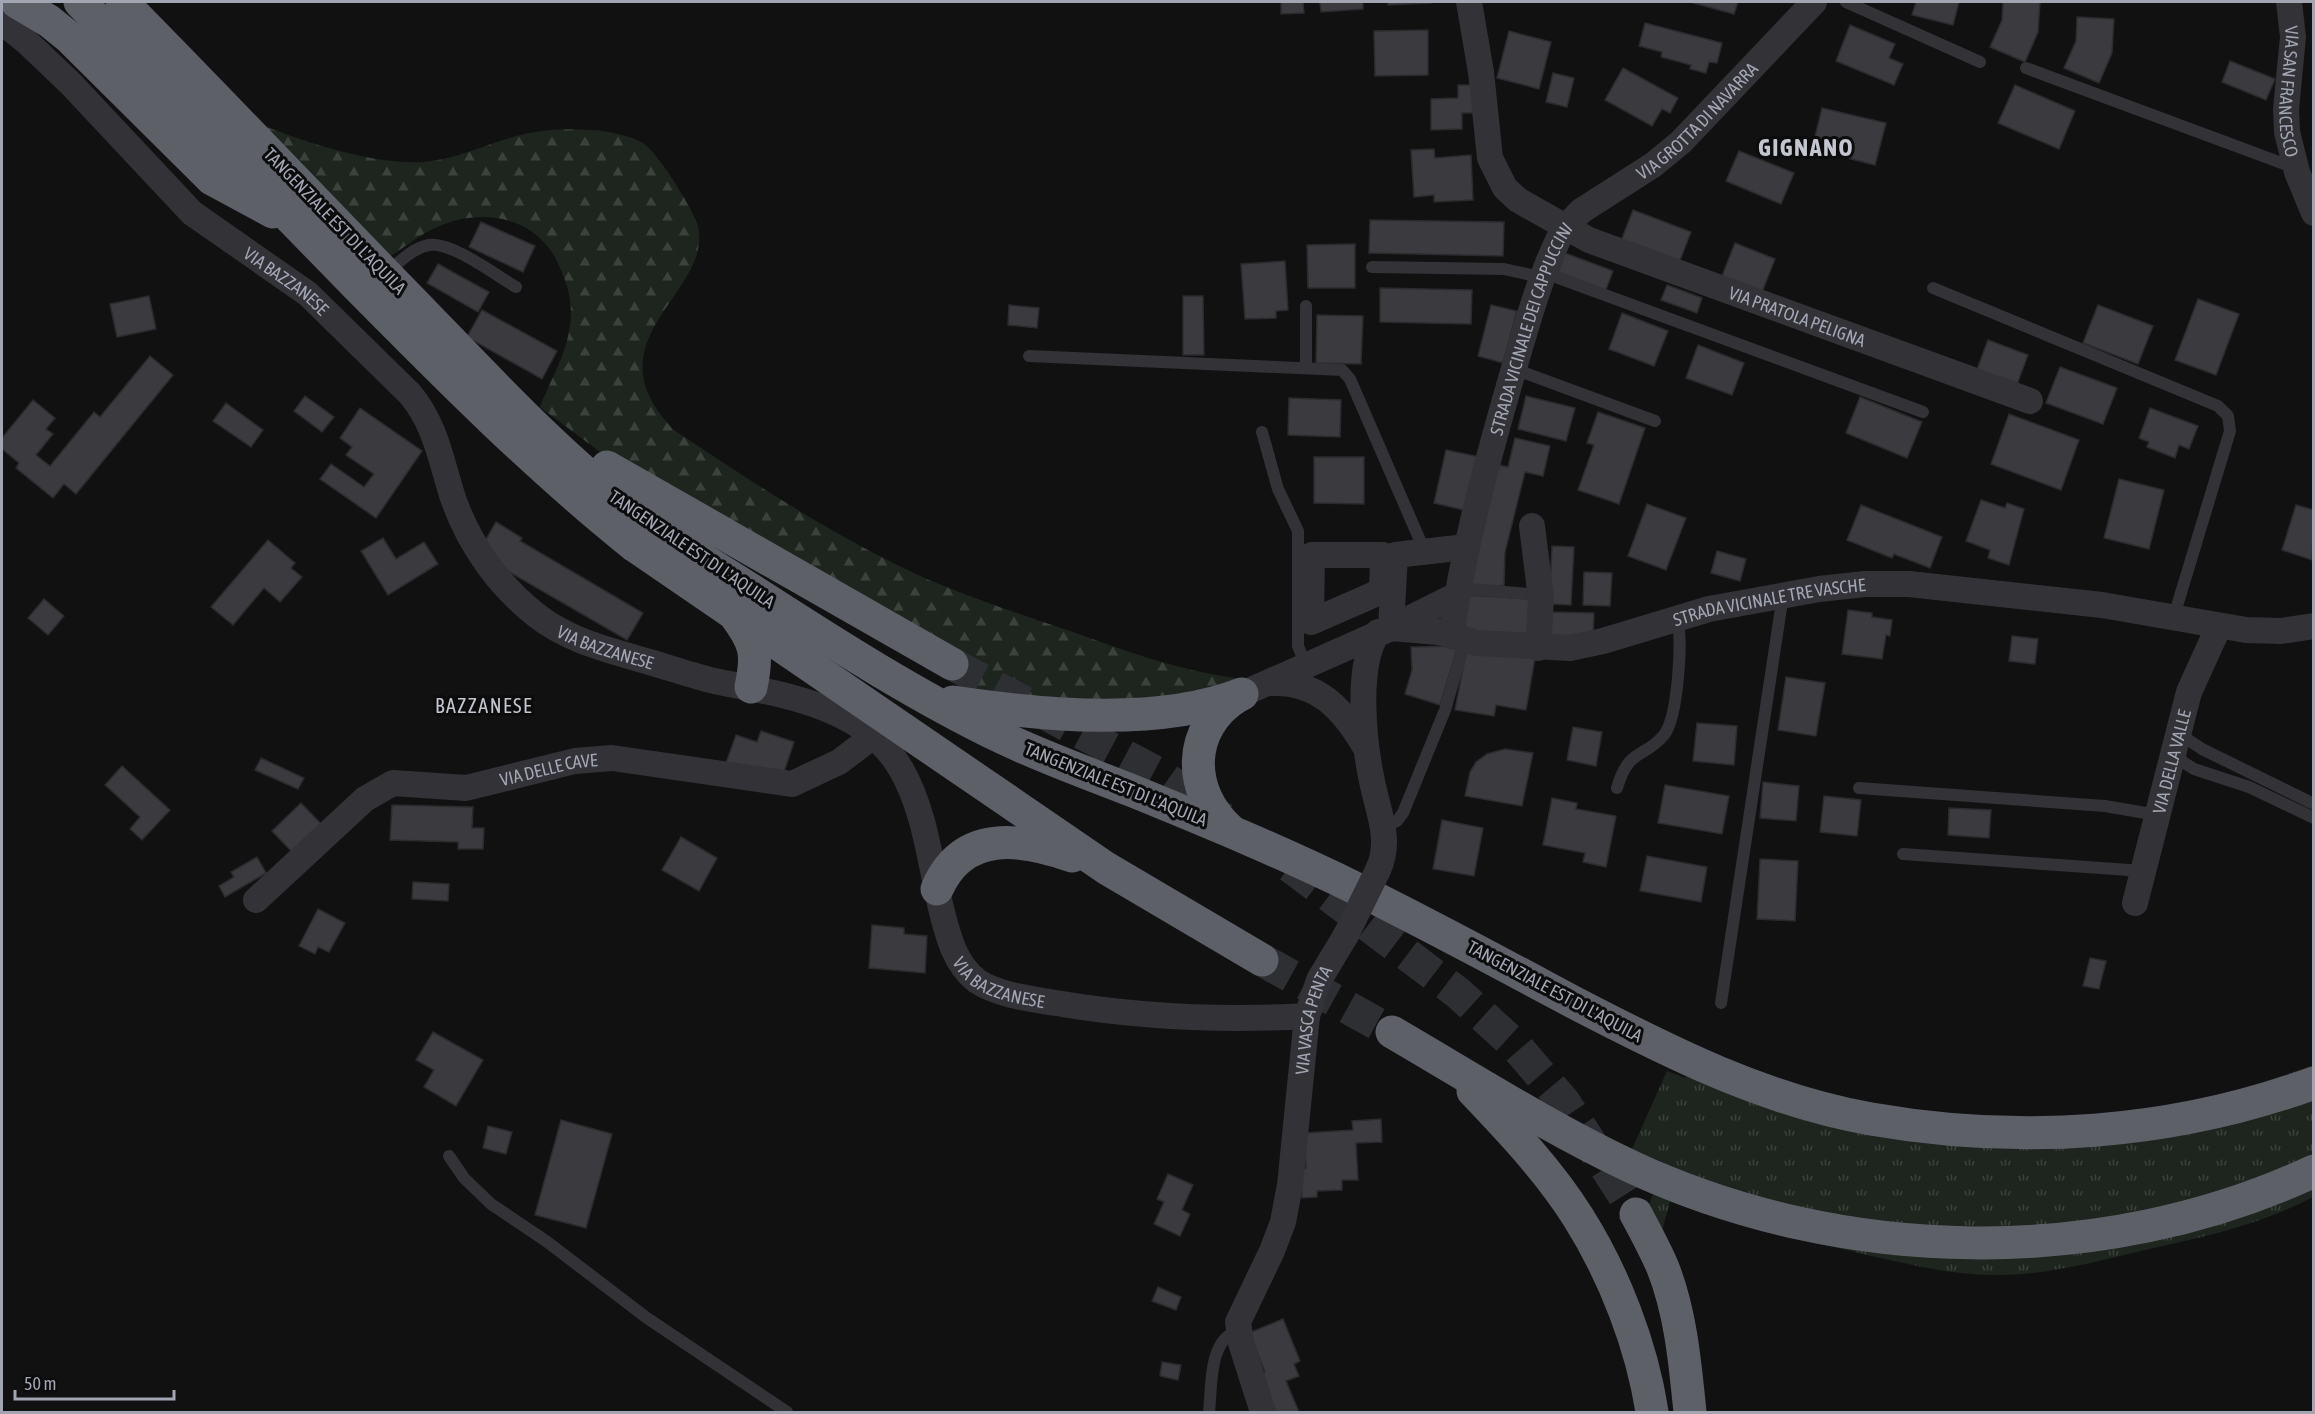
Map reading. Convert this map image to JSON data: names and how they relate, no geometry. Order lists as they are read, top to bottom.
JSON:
{
  "streets": {
    "highway": ["TANGENZIALE EST DI L'AQUILA"],
    "street": [
      "VIA SAN FRANCESCO",
      "VIA GROTTA DI NAVARRA",
      "VIA BAZZANESE",
      "VIA PRATOLA PELIGNA",
      "STRADA VICINALE DEI CAPPUCCINI",
      "STRADA VICINALE TRE VASCHE",
      "VIA DELLA VALLE",
      "VIA DELLE CAVE",
      "VIA VASCA PENTA"
    ]
  },
  "crossings": [
    ["VIA GROTTA DI NAVARRA", "VIA PRATOLA PELIGNA"],
    ["VIA GROTTA DI NAVARRA", "STRADA VICINALE DEI CAPPUCCINI"],
    ["VIA BAZZANESE", "VIA DELLE CAVE"],
    ["VIA BAZZANESE", "VIA VASCA PENTA"],
    ["VIA PRATOLA PELIGNA", "STRADA VICINALE DEI CAPPUCCINI"],
    ["STRADA VICINALE DEI CAPPUCCINI", "STRADA VICINALE TRE VASCHE"],
    ["STRADA VICINALE TRE VASCHE", "VIA DELLA VALLE"],
    ["STRADA VICINALE TRE VASCHE", "VIA VASCA PENTA"]
  ],
  "districts": ["GIGNANO", "BAZZANESE"],
  "scale_bar": "50 m"
}
